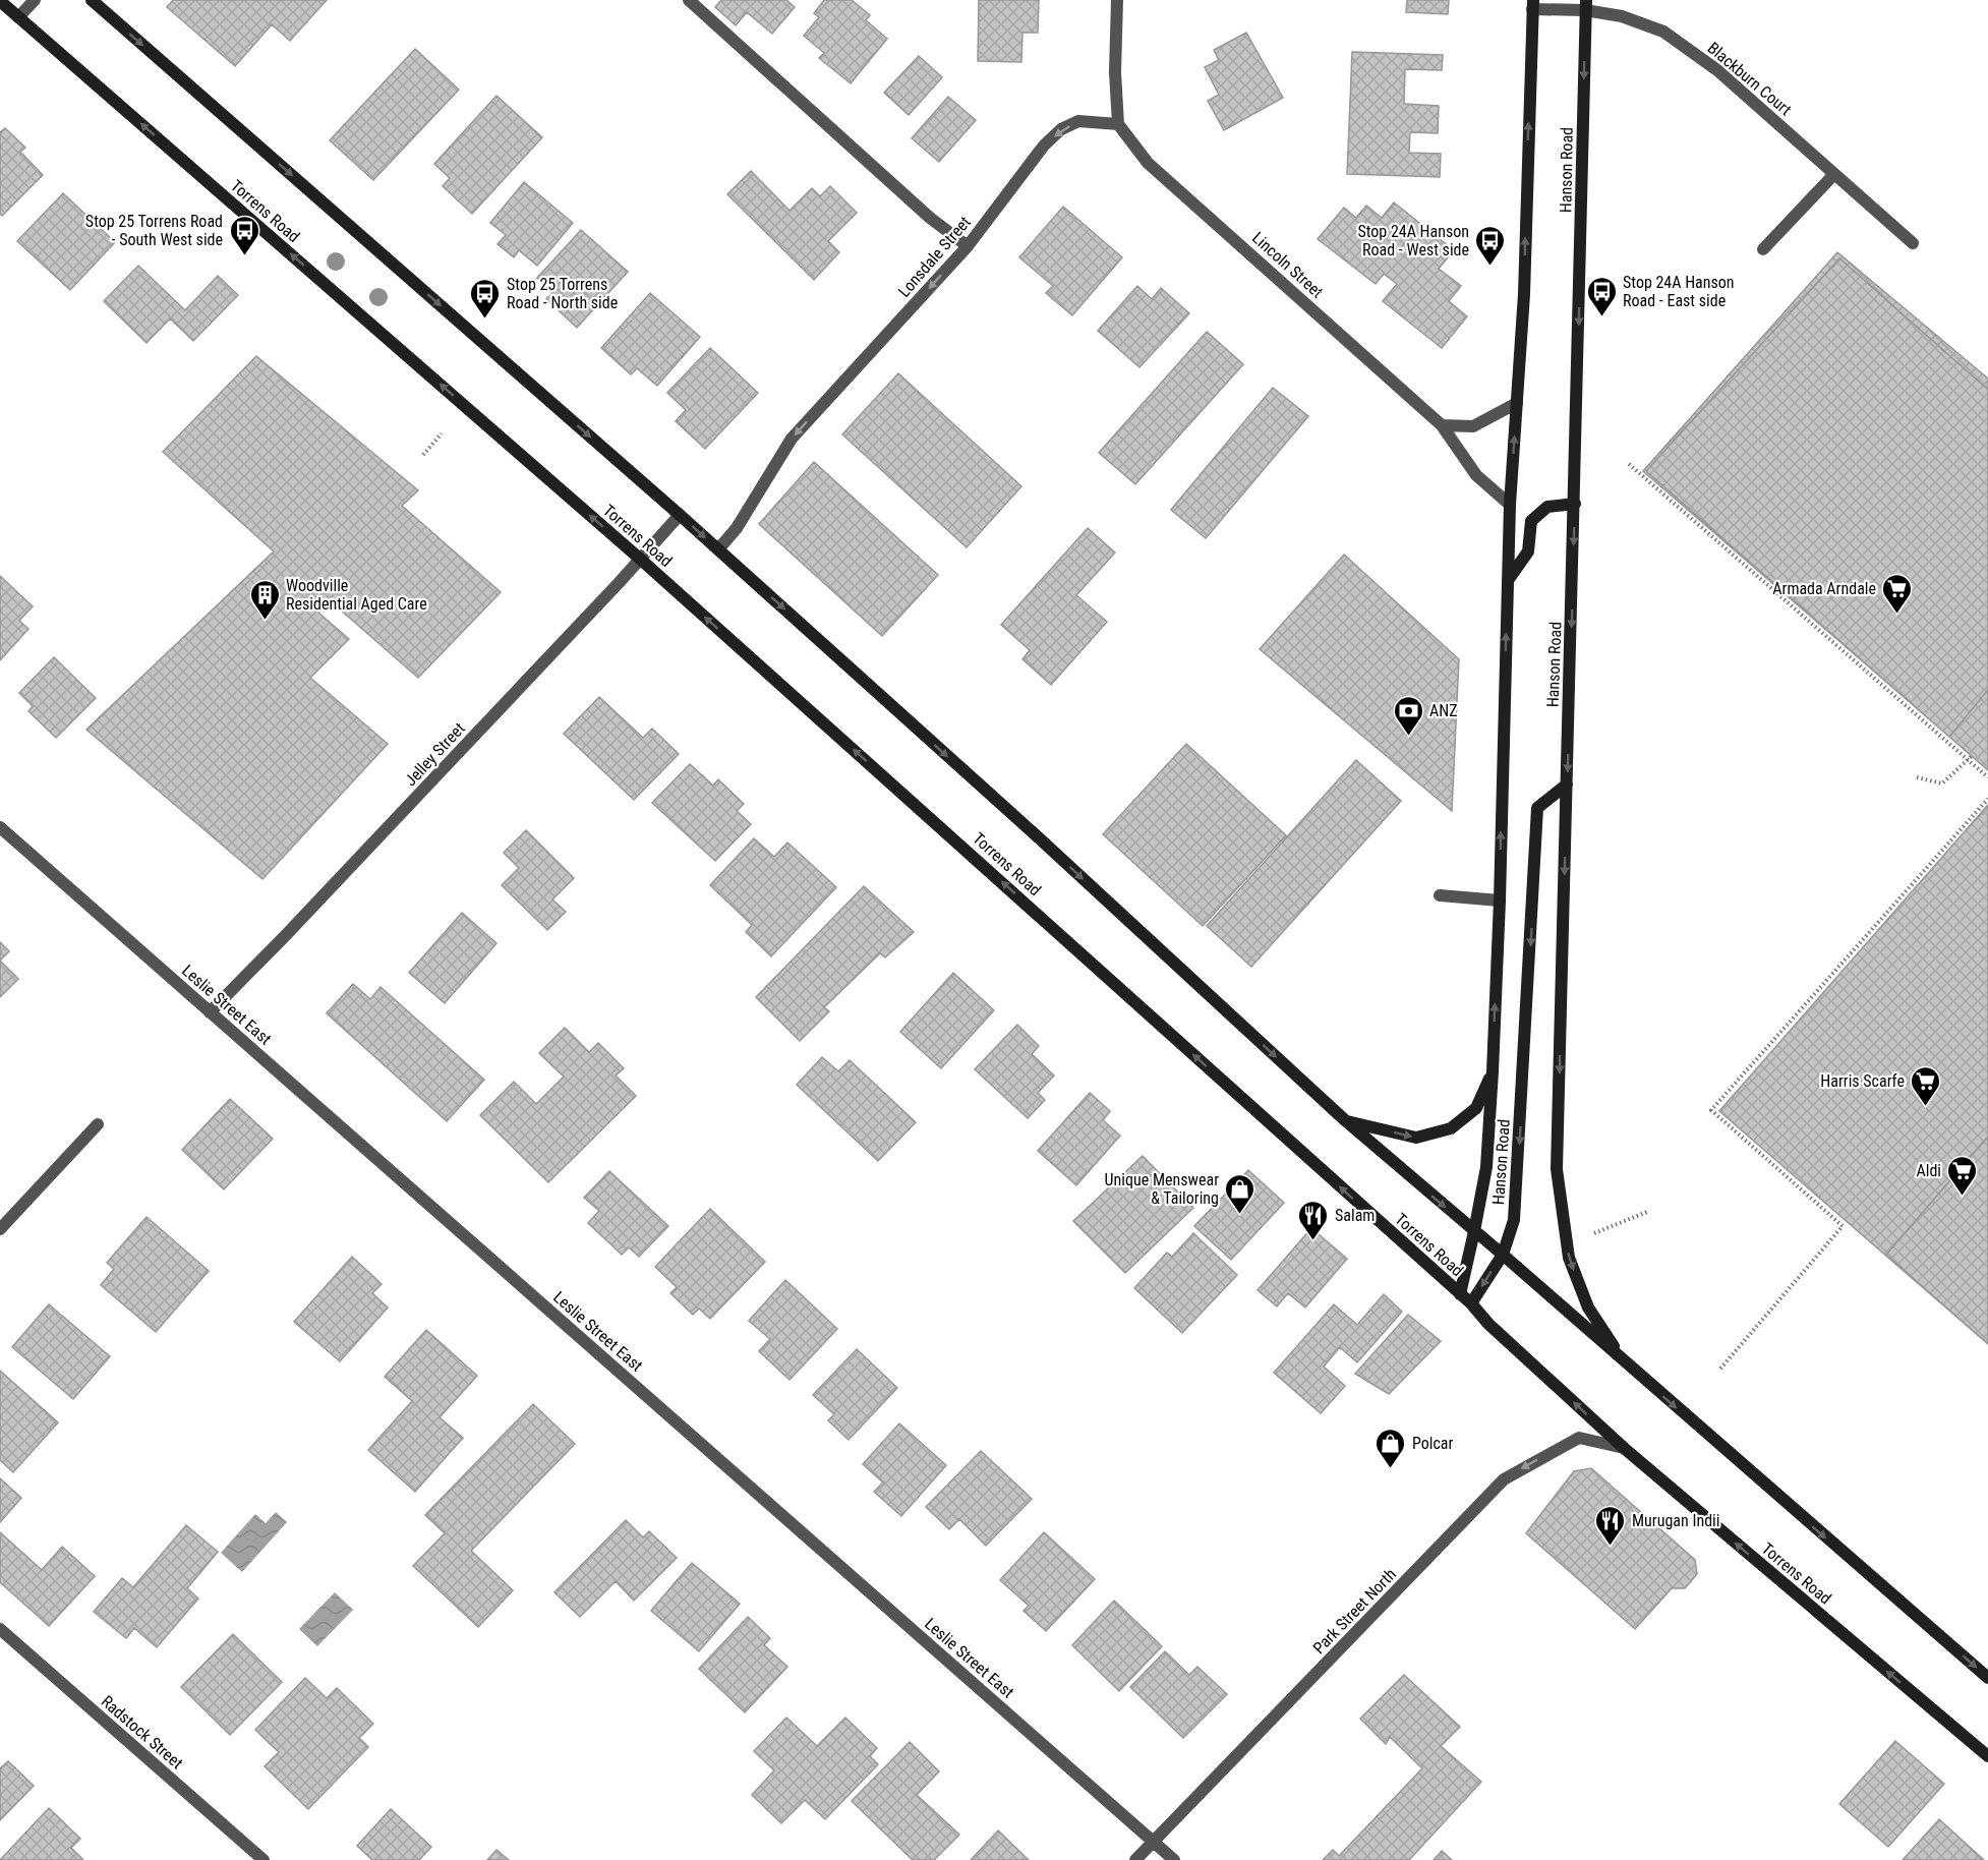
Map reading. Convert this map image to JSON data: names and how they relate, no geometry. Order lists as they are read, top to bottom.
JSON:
{
  "streets": {
    "main road": ["Hanson Road", "Torrens Road"],
    "street": [
      "Blackburn Court",
      "Lonsdale Street",
      "Lincoln Street",
      "Jelley Street",
      "Leslie Street East",
      "Park Street North",
      "Radstock Street"
    ]
  },
  "crossings": [
    ["Blackburn Court", "Hanson Road"],
    ["Hanson Road", "Torrens Road"],
    ["Hanson Road", "Lincoln Street"],
    ["Torrens Road", "Jelley Street"],
    ["Torrens Road", "Park Street North"],
    ["Lonsdale Street", "Lincoln Street"],
    ["Jelley Street", "Leslie Street East"],
    ["Leslie Street East", "Park Street North"]
  ],
  "one_way": ["Lonsdale Street", "Park Street North"],
  "places": {
    "bus stop": [
      "Stop 25 Torrens Road - South West side",
      "Stop 24A Hanson Road - West side",
      "Stop 24A Hanson Road - East side",
      "Stop 25 Torrens Road - North side"
    ],
    "supermarket": ["Armada Arndale", "Harris Scarfe", "Aldi"],
    "building": ["Woodville Residential Aged Care"],
    "bank": ["ANZ"],
    "shop": ["Unique Menswear & Tailoring", "Polcar"],
    "restaurant": ["Salam", "Murugan Indii"]
  }
}
